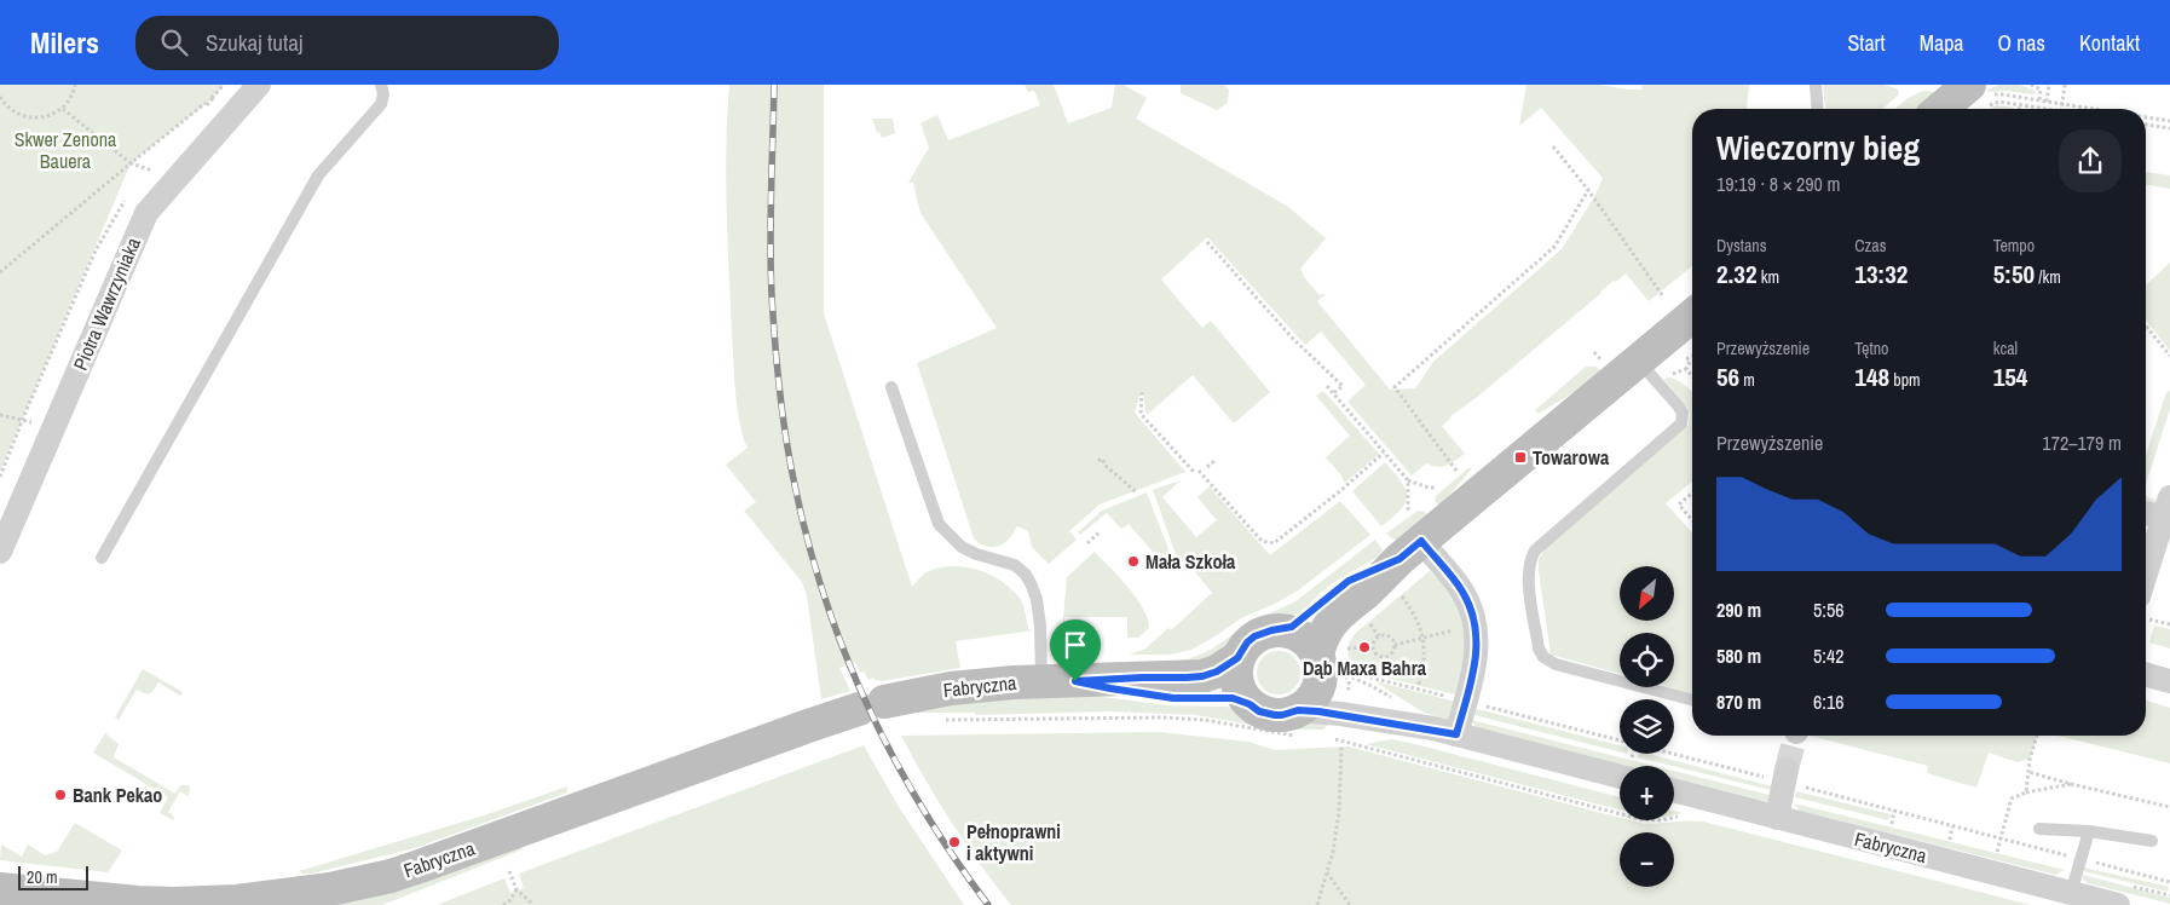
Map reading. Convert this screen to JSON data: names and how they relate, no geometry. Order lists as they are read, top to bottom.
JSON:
{
  "streets": {
    "street": ["Piotra Wawrzyniaka", "Fabryczna"]
  },
  "parks": ["Skwer Zenona Bauera"],
  "places": {
    "transit": ["Towarowa"],
    "other": [
      "Mała Szkoła",
      "Dąb Maxa Bahra",
      "Bank Pekao",
      "Pełnoprawni i aktywni"
    ]
  },
  "scale_bar": "20 m",
  "north": "bottom left",
  "page": {
    "header": "Milers",
    "search": "Szukaj tutaj",
    "nav": [
      "Start",
      "Mapa",
      "O nas",
      "Kontakt"
    ],
    "heading": ["Wieczorny bieg", "19:19 · 8 × 290 m"],
    "stats": [
      ["Dystans", "2.32 km"],
      ["Czas", "13:32"],
      ["Tempo", "5:50 /km"],
      ["Przewyższenie", "56 m"],
      ["Tętno", "148 bpm"],
      ["kcal", "154"]
    ],
    "chart": ["Przewyższenie", "172–179 m"],
    "map_buttons": ["+", "−"],
    "list": [
      {
        "name": "290 m",
        "note": "5:56"
      },
      {
        "name": "580 m",
        "note": "5:42"
      },
      {
        "name": "870 m",
        "note": "6:16"
      }
    ],
    "scale": "20 m"
  }
}
